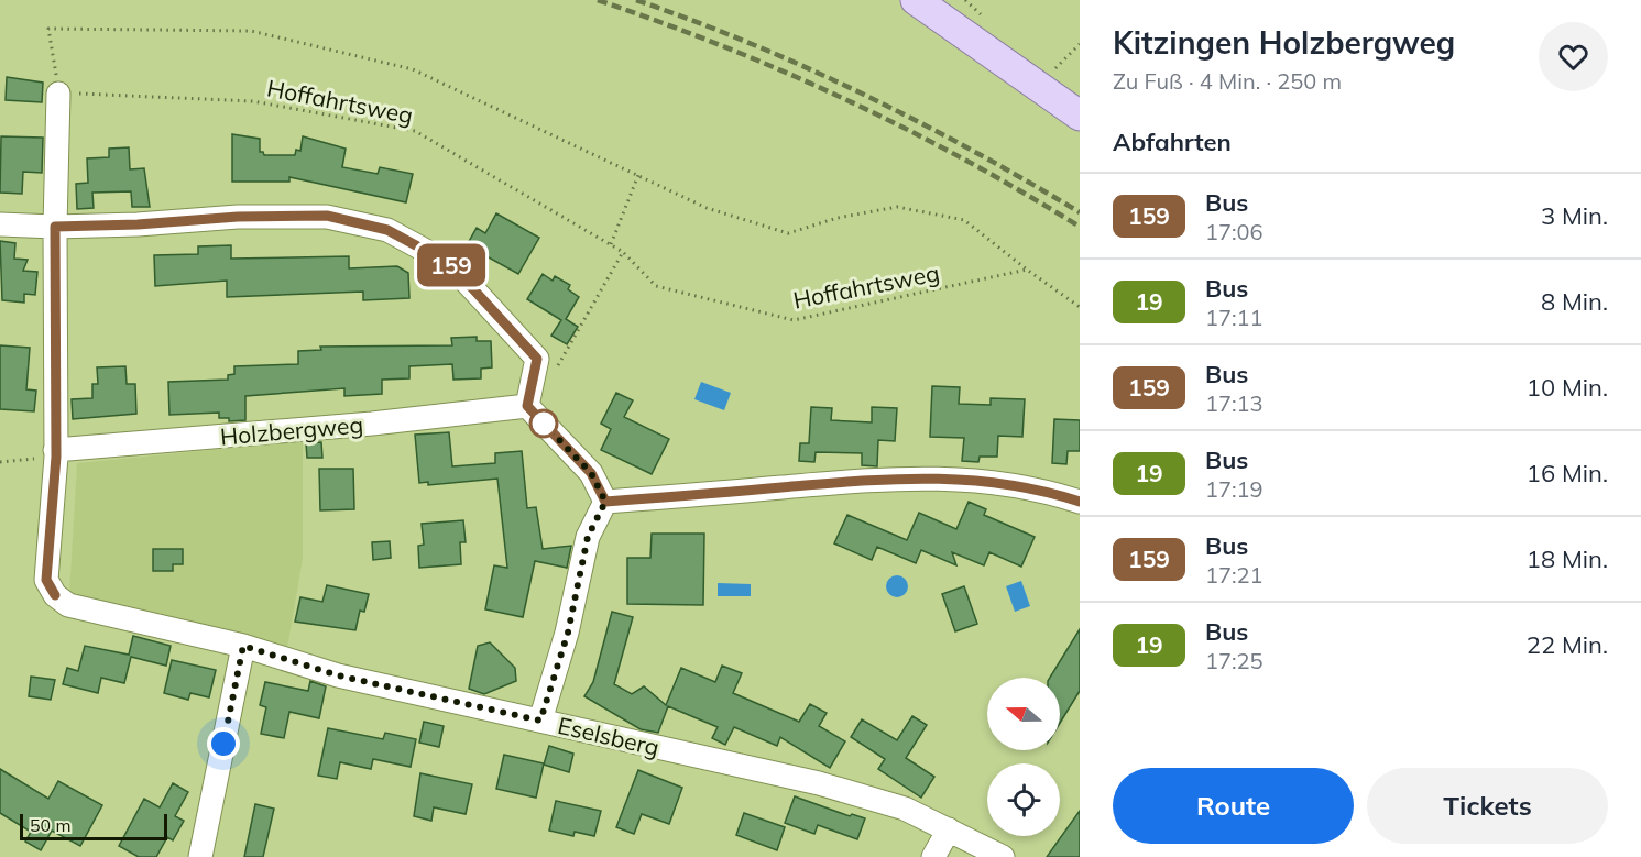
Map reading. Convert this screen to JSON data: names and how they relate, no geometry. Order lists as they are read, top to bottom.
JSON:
{
  "streets": {
    "street": ["Holzbergweg", "Eselsberg"],
    "path": ["Hoffahrtsweg"]
  },
  "crossings": [
    ["Holzbergweg", "Eselsberg"]
  ],
  "lines": ["bus line 159"],
  "scale_bar": "50 m",
  "north": "left",
  "page": {
    "on_map": "159",
    "heading": [
      ["Kitzingen Holzbergweg", "Zu Fuß · 4 Min. · 250 m"],
      "Abfahrten"
    ],
    "list": [
      {
        "mark": "159",
        "name": "Bus",
        "note": "17:06",
        "value": "3 Min."
      },
      {
        "mark": "19",
        "name": "Bus",
        "note": "17:11",
        "value": "8 Min."
      },
      {
        "mark": "159",
        "name": "Bus",
        "note": "17:13",
        "value": "10 Min."
      },
      {
        "mark": "19",
        "name": "Bus",
        "note": "17:19",
        "value": "16 Min."
      },
      {
        "mark": "159",
        "name": "Bus",
        "note": "17:21",
        "value": "18 Min."
      },
      {
        "mark": "19",
        "name": "Bus",
        "note": "17:25",
        "value": "22 Min."
      }
    ],
    "buttons": ["Route", "Tickets"],
    "scale": "50 m"
  }
}
